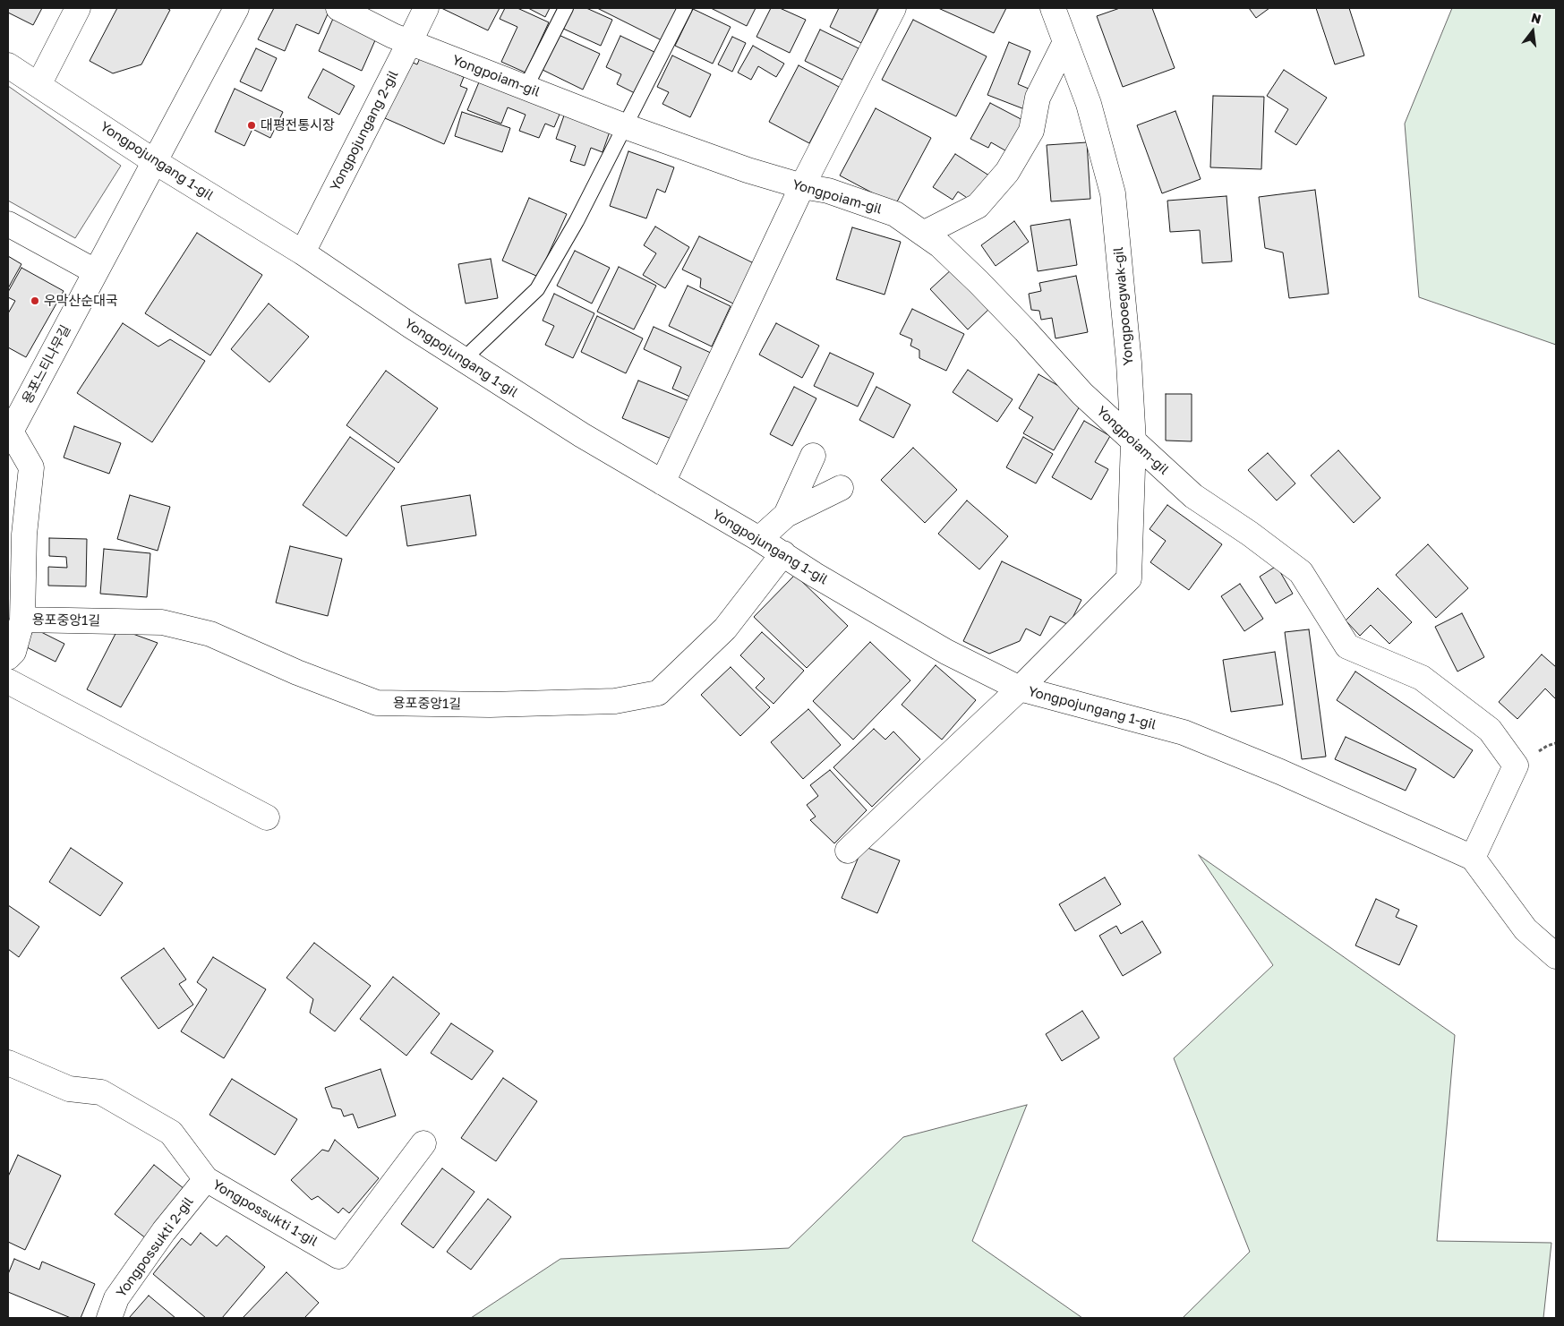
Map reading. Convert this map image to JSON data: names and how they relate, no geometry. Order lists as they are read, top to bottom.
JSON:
{
  "streets": {
    "street": [
      "Yongpoiam-gil",
      "Yongpojungang 2-gil",
      "Yongpojungang 1-gil",
      "Yongpooegwak-gil",
      "용포느티나무길",
      "용포중앙1길",
      "Yongpossukti 1-gil",
      "Yongpossukti 2-gil"
    ]
  },
  "crossings": [
    ["Yongpoiam-gil", "Yongpojungang 2-gil"],
    ["Yongpoiam-gil", "Yongpojungang 1-gil"],
    ["Yongpoiam-gil", "Yongpooegwak-gil"],
    ["Yongpojungang 2-gil", "Yongpojungang 1-gil"],
    ["Yongpojungang 1-gil", "Yongpooegwak-gil"],
    ["Yongpojungang 1-gil", "용포느티나무길"],
    ["Yongpojungang 1-gil", "용포중앙1길"],
    ["용포느티나무길", "용포중앙1길"],
    ["Yongpossukti 1-gil", "Yongpossukti 2-gil"]
  ],
  "places": ["대평전통시장", "우막산순대국"],
  "north": "top"
}
